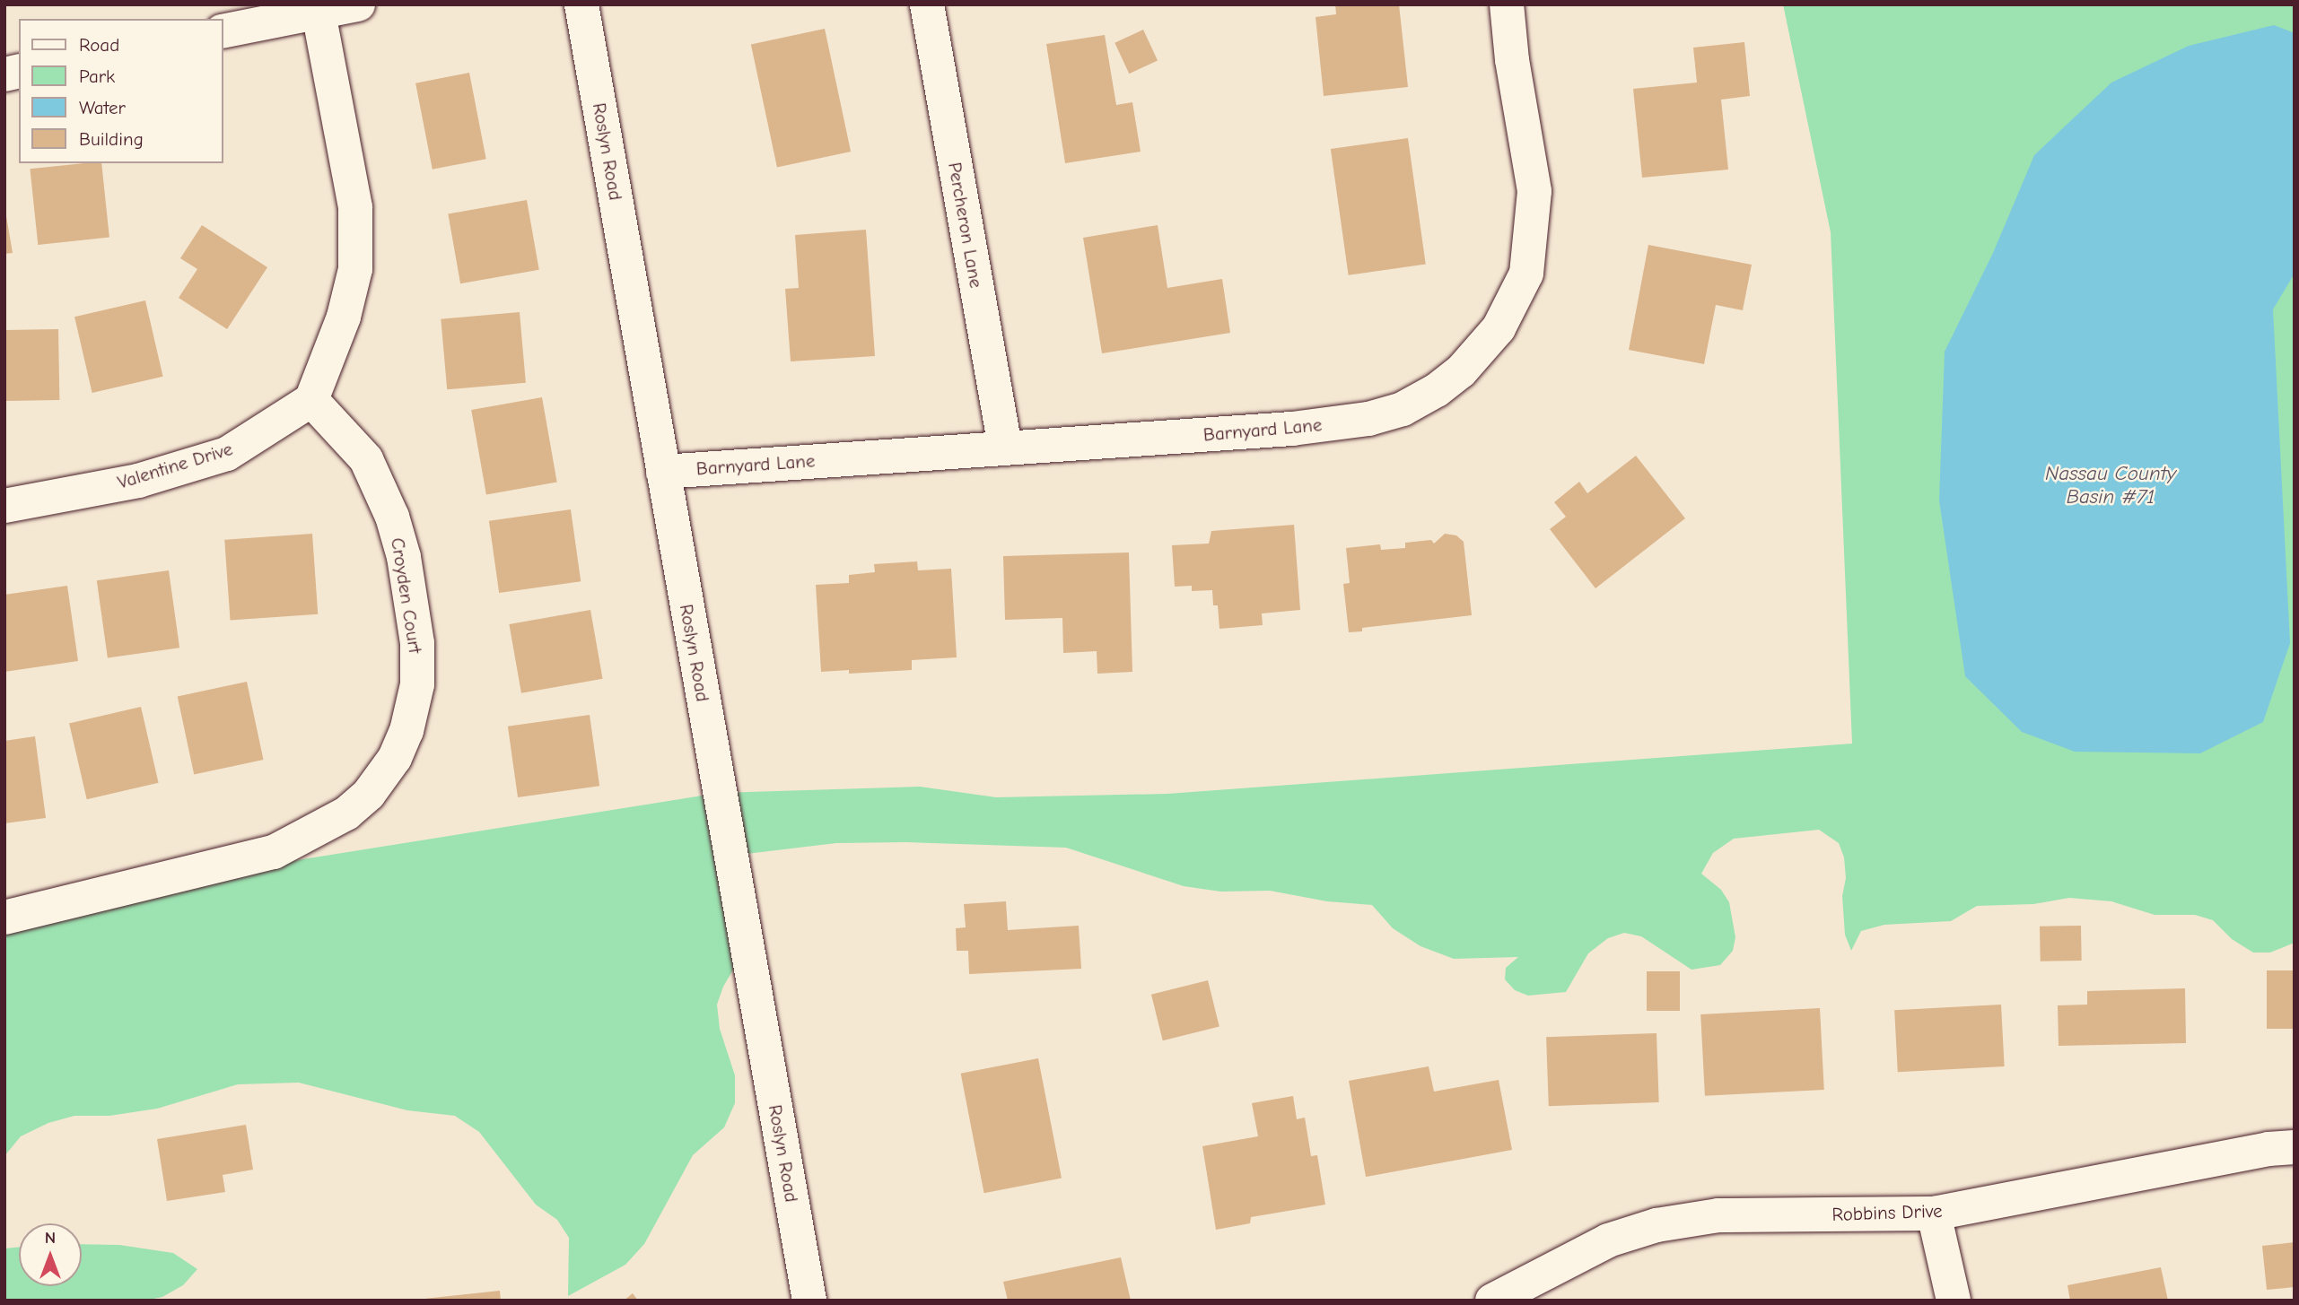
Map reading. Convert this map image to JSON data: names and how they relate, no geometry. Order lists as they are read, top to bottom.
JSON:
{
  "streets": {
    "street": [
      "Roslyn Road",
      "Percheron Lane",
      "Barnyard Lane",
      "Valentine Drive",
      "Croyden Court",
      "Robbins Drive"
    ]
  },
  "crossings": [
    ["Roslyn Road", "Barnyard Lane"],
    ["Percheron Lane", "Barnyard Lane"],
    ["Valentine Drive", "Croyden Court"]
  ],
  "water": ["Nassau County Basin #71"],
  "legend": [
    "Road",
    "Park",
    "Water",
    "Building"
  ],
  "north": "top"
}
